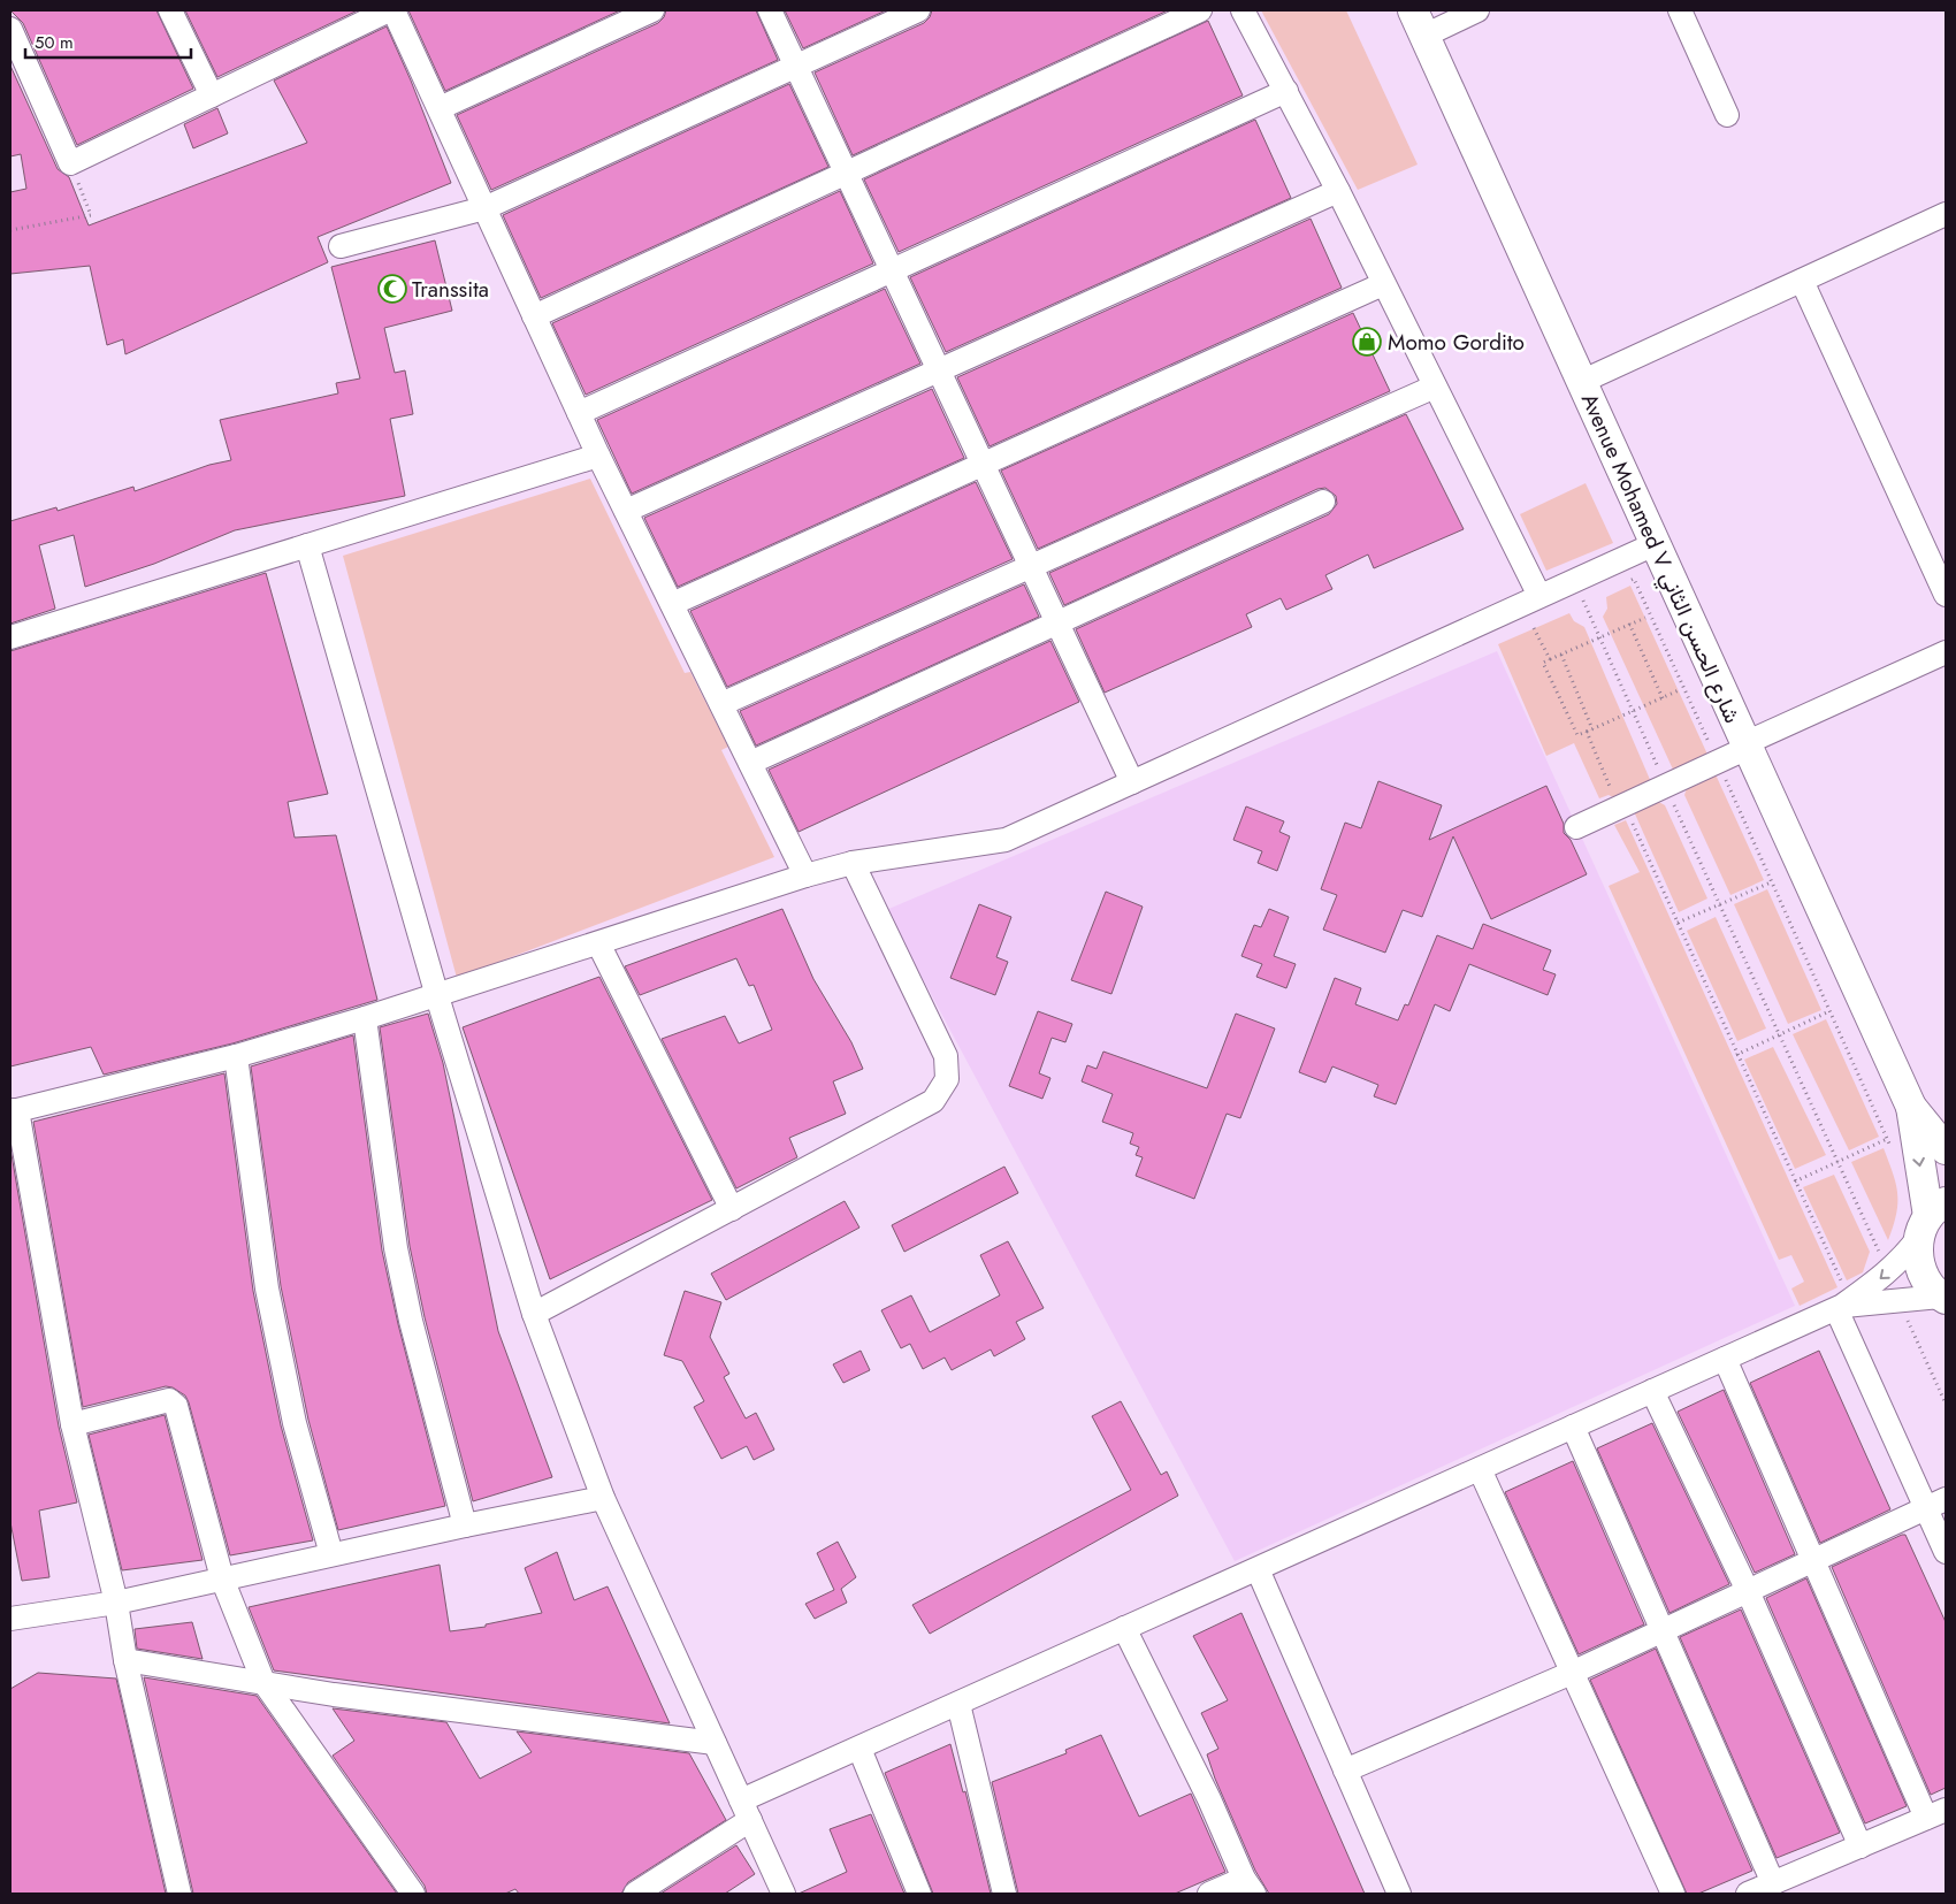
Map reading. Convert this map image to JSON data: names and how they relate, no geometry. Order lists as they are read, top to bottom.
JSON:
{
  "streets": {
    "main road": ["Avenue Mohamed V شارع الحسن الثاني"]
  },
  "places": {
    "mosque": ["Transsita"],
    "shop": ["Momo Gordito"]
  },
  "scale_bar": "50 m"
}
